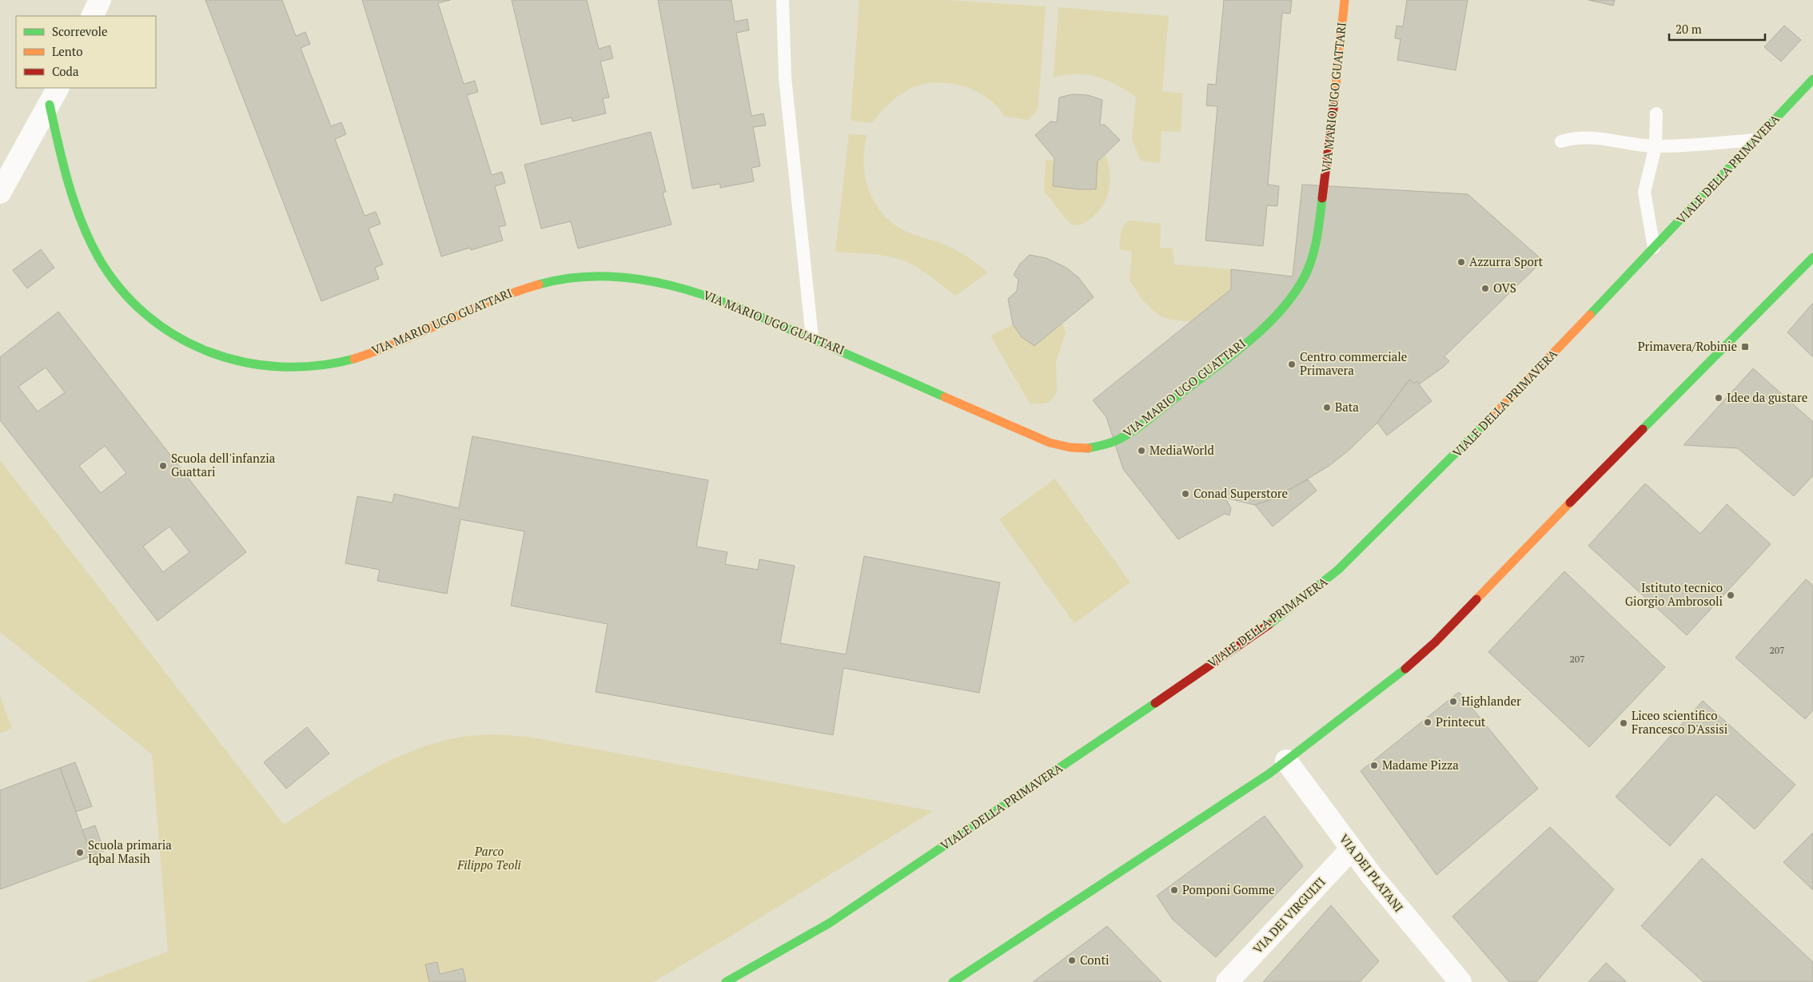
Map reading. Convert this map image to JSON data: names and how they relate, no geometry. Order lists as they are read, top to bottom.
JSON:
{
  "streets": {
    "main road": ["VIA MARIO UGO GUATTARI", "VIALE DELLA PRIMAVERA"],
    "street": ["VIA DEI PLATANI", "VIA DEI VIRGULTI"]
  },
  "crossings": [
    ["VIA DEI PLATANI", "VIA DEI VIRGULTI"]
  ],
  "parks": ["Parco Filippo Teoli"],
  "places": {
    "other": [
      "Azzurra Sport",
      "OVS",
      "Centro commerciale Primavera",
      "Idee da gustare",
      "Bata",
      "MediaWorld",
      "Scuola dell'infanzia Guattari",
      "Conad Superstore",
      "Istituto tecnico Giorgio Ambrosoli",
      "Highlander",
      "Printecut",
      "Liceo scientifico Francesco D'Assisi",
      "Madame Pizza",
      "Scuola primaria Iqbal Masih",
      "Pomponi Gomme",
      "Conti"
    ],
    "transit": ["Primavera/Robinie"]
  },
  "house_numbers": ["207", "207"],
  "legend": ["Scorrevole", "Lento", "Coda"],
  "scale_bar": "20 m"
}
